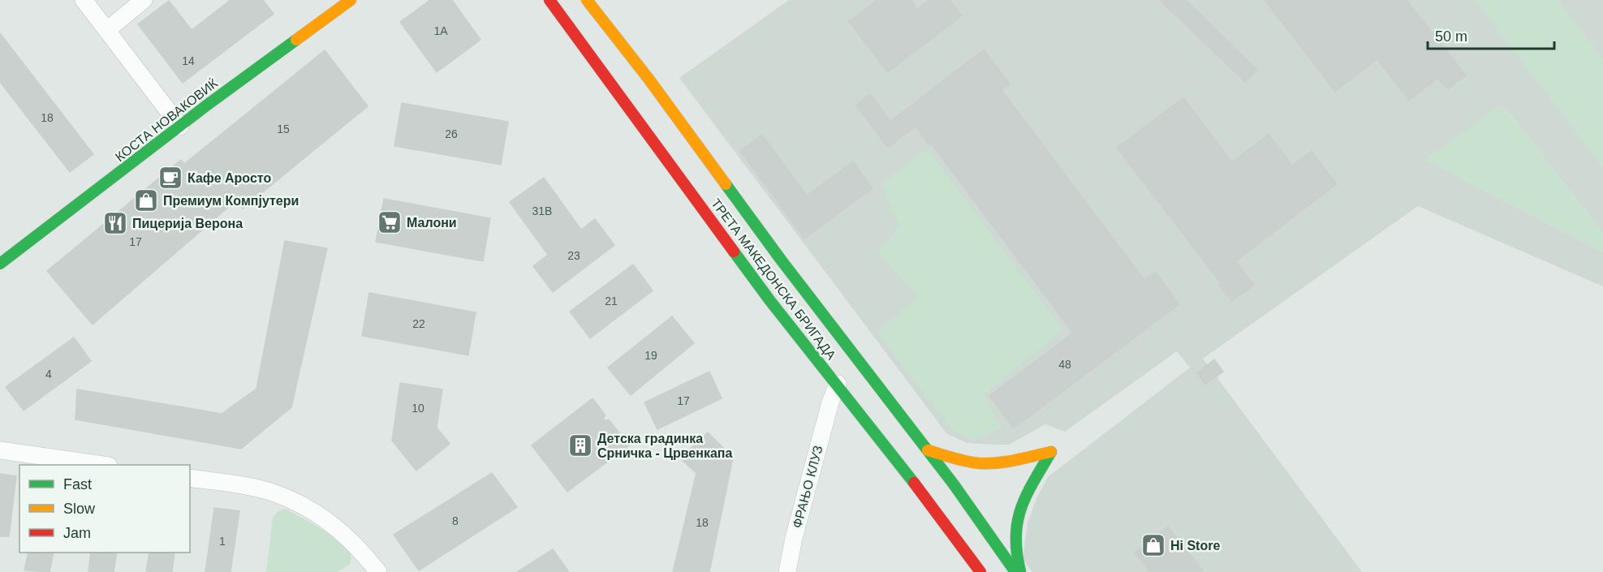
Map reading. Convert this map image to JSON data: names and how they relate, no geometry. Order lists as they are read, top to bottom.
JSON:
{
  "streets": {
    "street": ["КОСТА НОВАКОВИЌ", "ТРЕТА МАКЕДОНСКА БРИГАДА", "ФРАЊО КЛУЗ"]
  },
  "crossings": [
    ["ТРЕТА МАКЕДОНСКА БРИГАДА", "ФРАЊО КЛУЗ"]
  ],
  "places": {
    "cafe": ["Кафе Аросто"],
    "shop": ["Премиум Компјутери", "Hi Store"],
    "supermarket": ["Малони"],
    "restaurant": ["Пицерија Верона"],
    "building": ["Детска градинка Срничка - Црвенкапа"]
  },
  "house_numbers": [
    "1А",
    "14",
    "18",
    "15",
    "26",
    "31B",
    "17",
    "23",
    "21",
    "22",
    "19",
    "48",
    "4",
    "17",
    "10",
    "8",
    "18",
    "1"
  ],
  "legend": ["Fast", "Slow", "Jam"],
  "scale_bar": "50 m"
}
